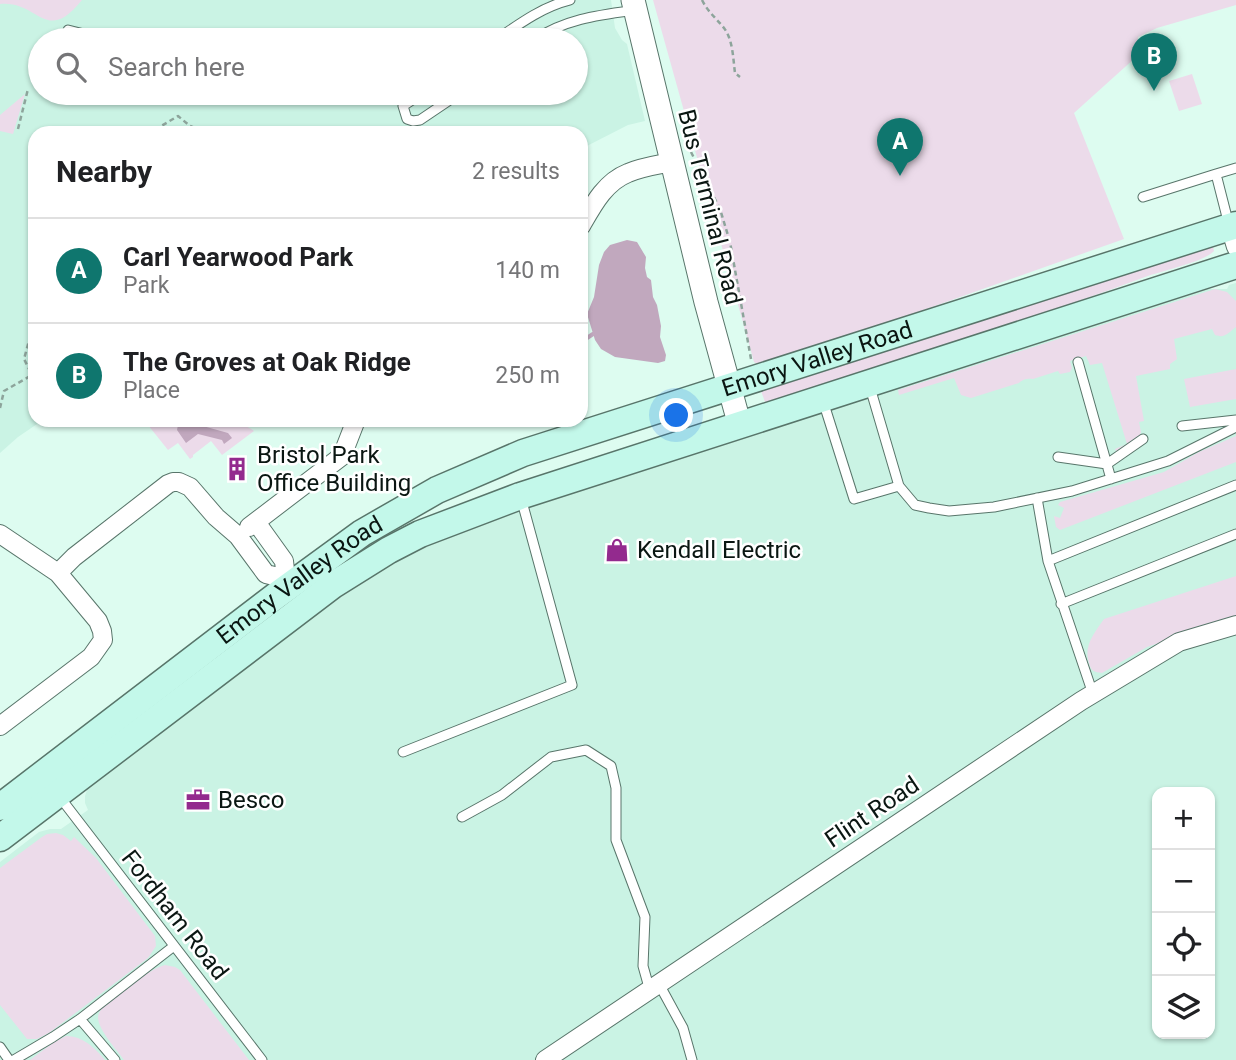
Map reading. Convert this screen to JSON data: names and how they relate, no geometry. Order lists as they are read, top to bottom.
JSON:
{
  "streets": {
    "main road": ["Emory Valley Road"],
    "street": ["Bus Terminal Road", "Flint Road"],
    "lane": ["Fordham Road"]
  },
  "crossings": [
    ["Bus Terminal Road", "Emory Valley Road"],
    ["Emory Valley Road", "Fordham Road"]
  ],
  "places": {
    "building": ["Bristol Park Office Building"],
    "shop": ["Kendall Electric"],
    "office": ["Besco"]
  },
  "page": {
    "search": "Search here",
    "pins": ["B", "A"],
    "heading": ["Nearby", "2 results"],
    "list": [
      {
        "mark": "A",
        "name": "Carl Yearwood Park",
        "note": "Park",
        "value": "140 m"
      },
      {
        "mark": "B",
        "name": "The Groves at Oak Ridge",
        "note": "Place",
        "value": "250 m"
      }
    ],
    "map_buttons": ["+", "−"]
  }
}
